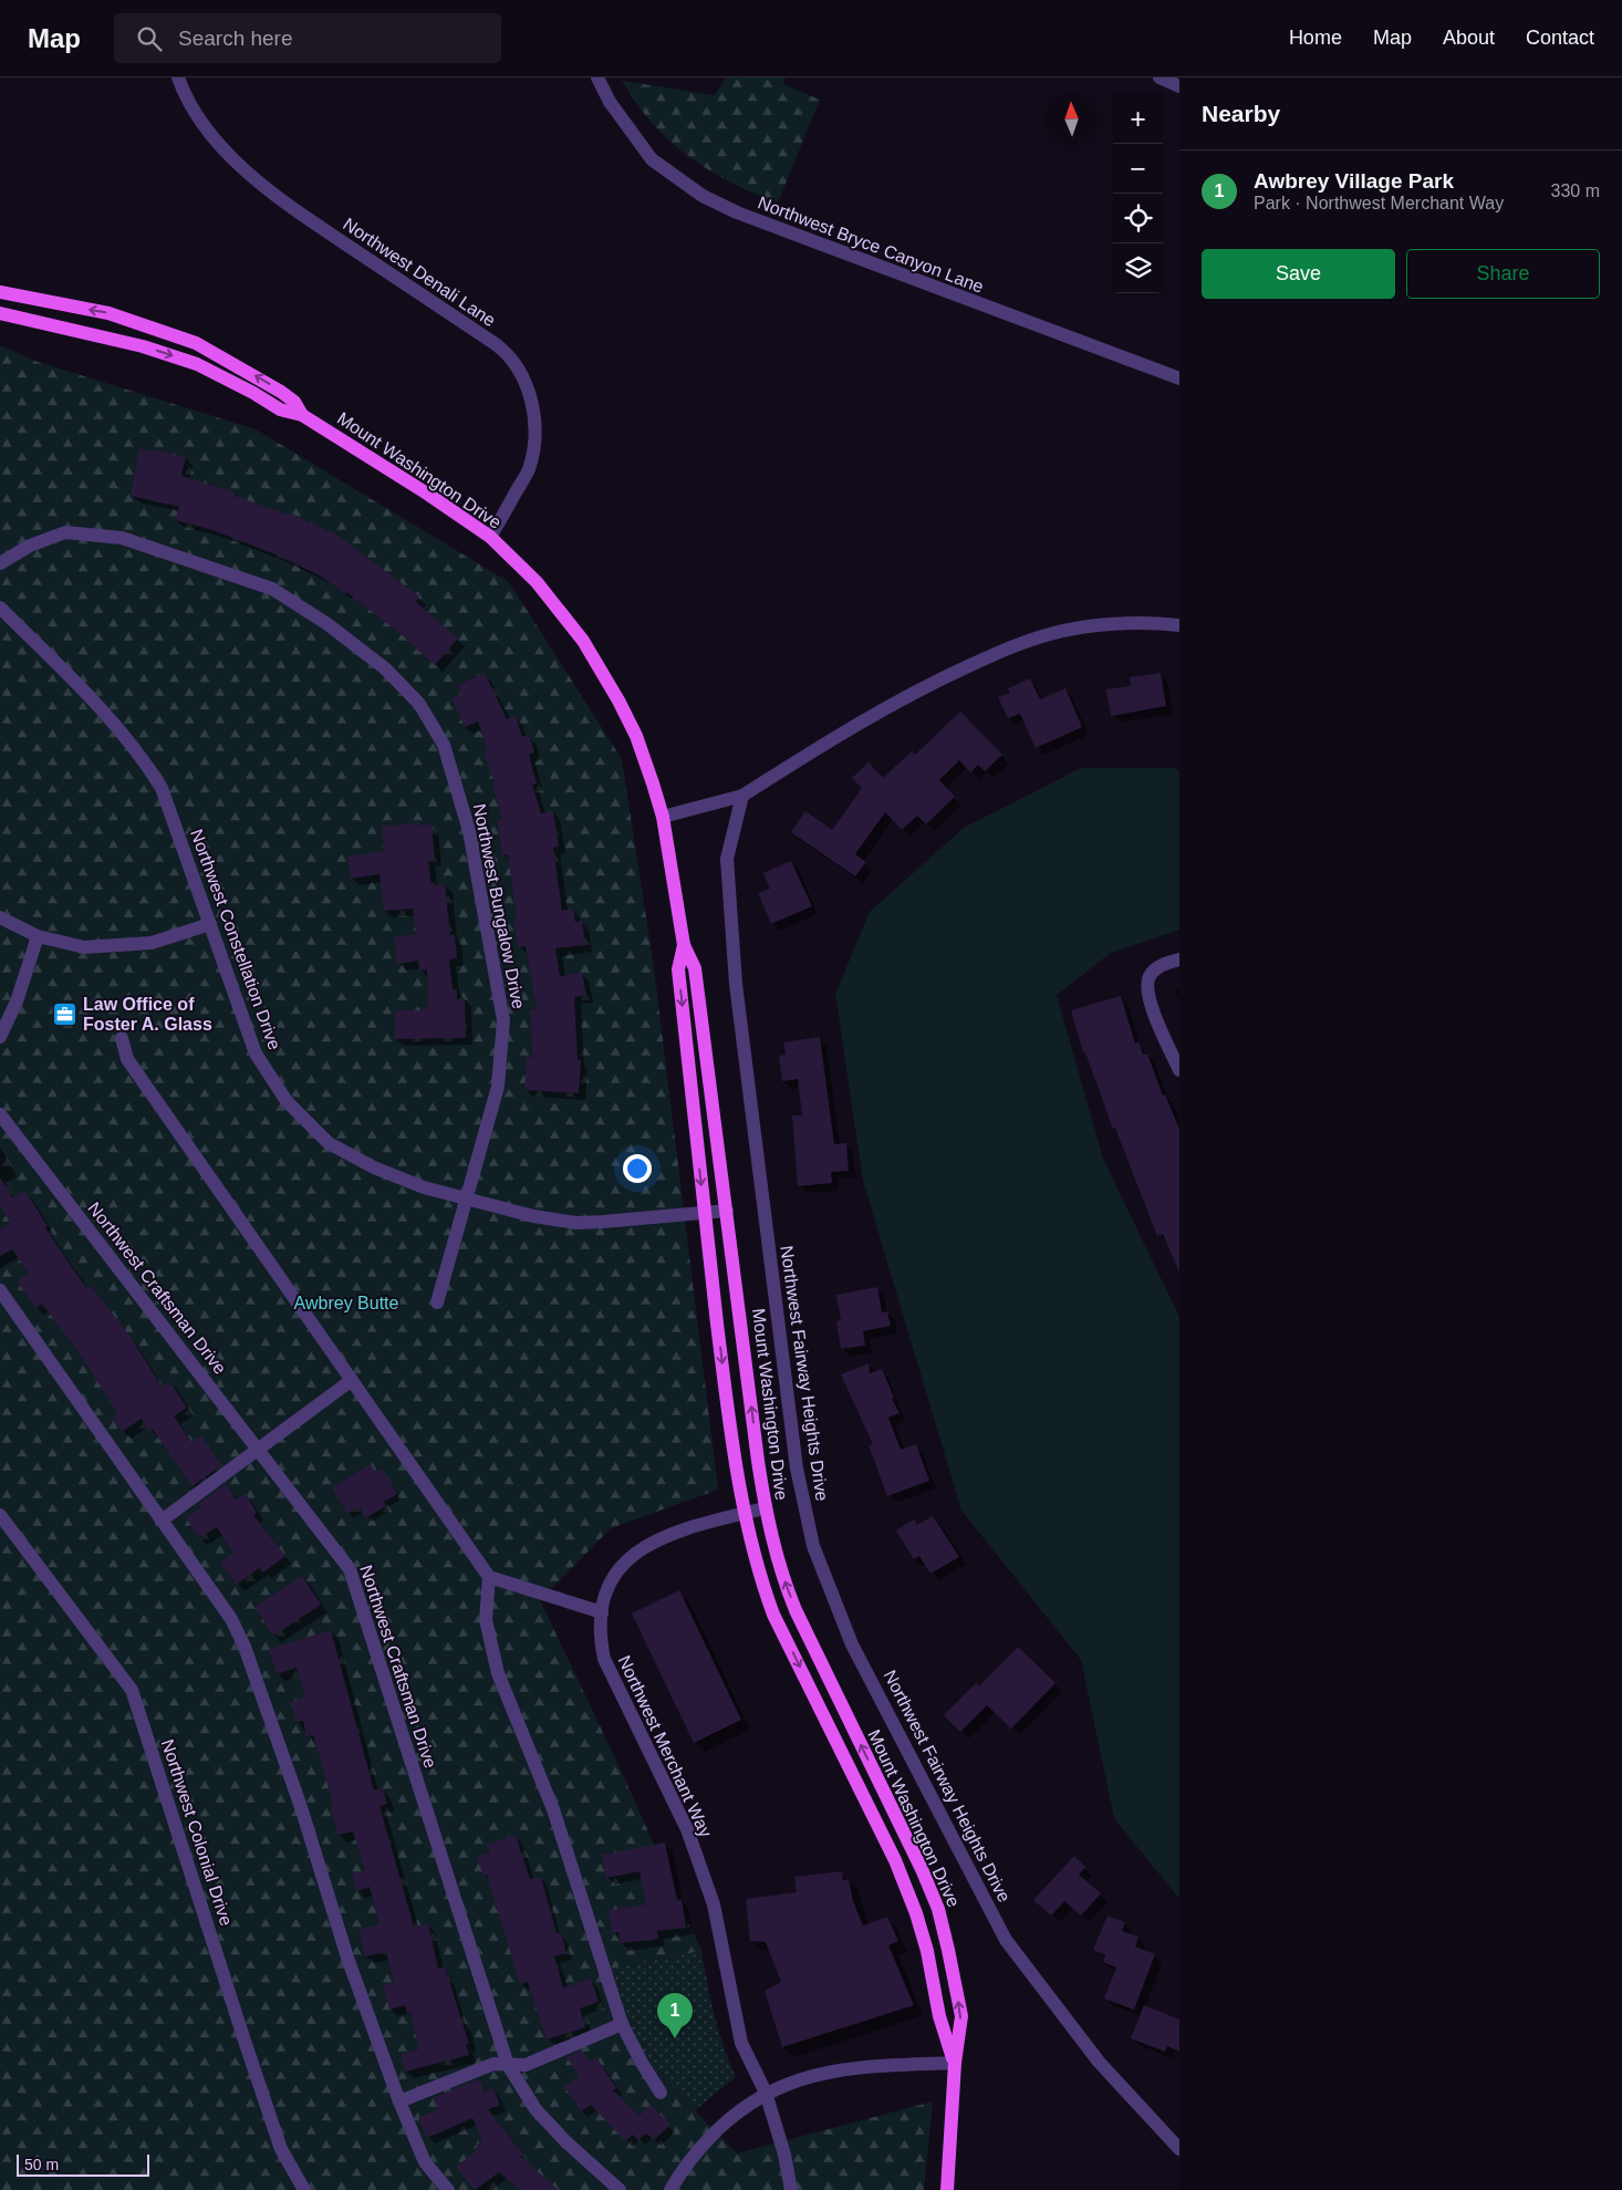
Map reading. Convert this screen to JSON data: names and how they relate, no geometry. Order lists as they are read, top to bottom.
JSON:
{
  "streets": {
    "main road": ["Mount Washington Drive"],
    "street": [
      "Northwest Bryce Canyon Lane",
      "Northwest Denali Lane",
      "Northwest Bungalow Drive",
      "Northwest Constellation Drive",
      "Northwest Craftsman Drive",
      "Northwest Fairway Heights Drive",
      "Northwest Merchant Way",
      "Northwest Colonial Drive"
    ]
  },
  "crossings": [
    ["Northwest Denali Lane", "Mount Washington Drive"],
    ["Mount Washington Drive", "Northwest Constellation Drive"],
    ["Mount Washington Drive", "Northwest Merchant Way"],
    ["Northwest Bungalow Drive", "Northwest Constellation Drive"]
  ],
  "parks": ["Awbrey Butte"],
  "places": {
    "office": ["Law Office of Foster A. Glass"]
  },
  "scale_bar": "50 m",
  "north": "top",
  "page": {
    "header": "Map",
    "search": "Search here",
    "nav": [
      "Home",
      "Map",
      "About",
      "Contact"
    ],
    "heading": "Nearby",
    "map_buttons": ["+", "−"],
    "list": [
      {
        "mark": "1",
        "name": "Awbrey Village Park",
        "note": "Park · Northwest Merchant Way",
        "value": "330 m"
      }
    ],
    "buttons": ["Save", "Share"],
    "pins": "1",
    "scale": "50 m"
  }
}
